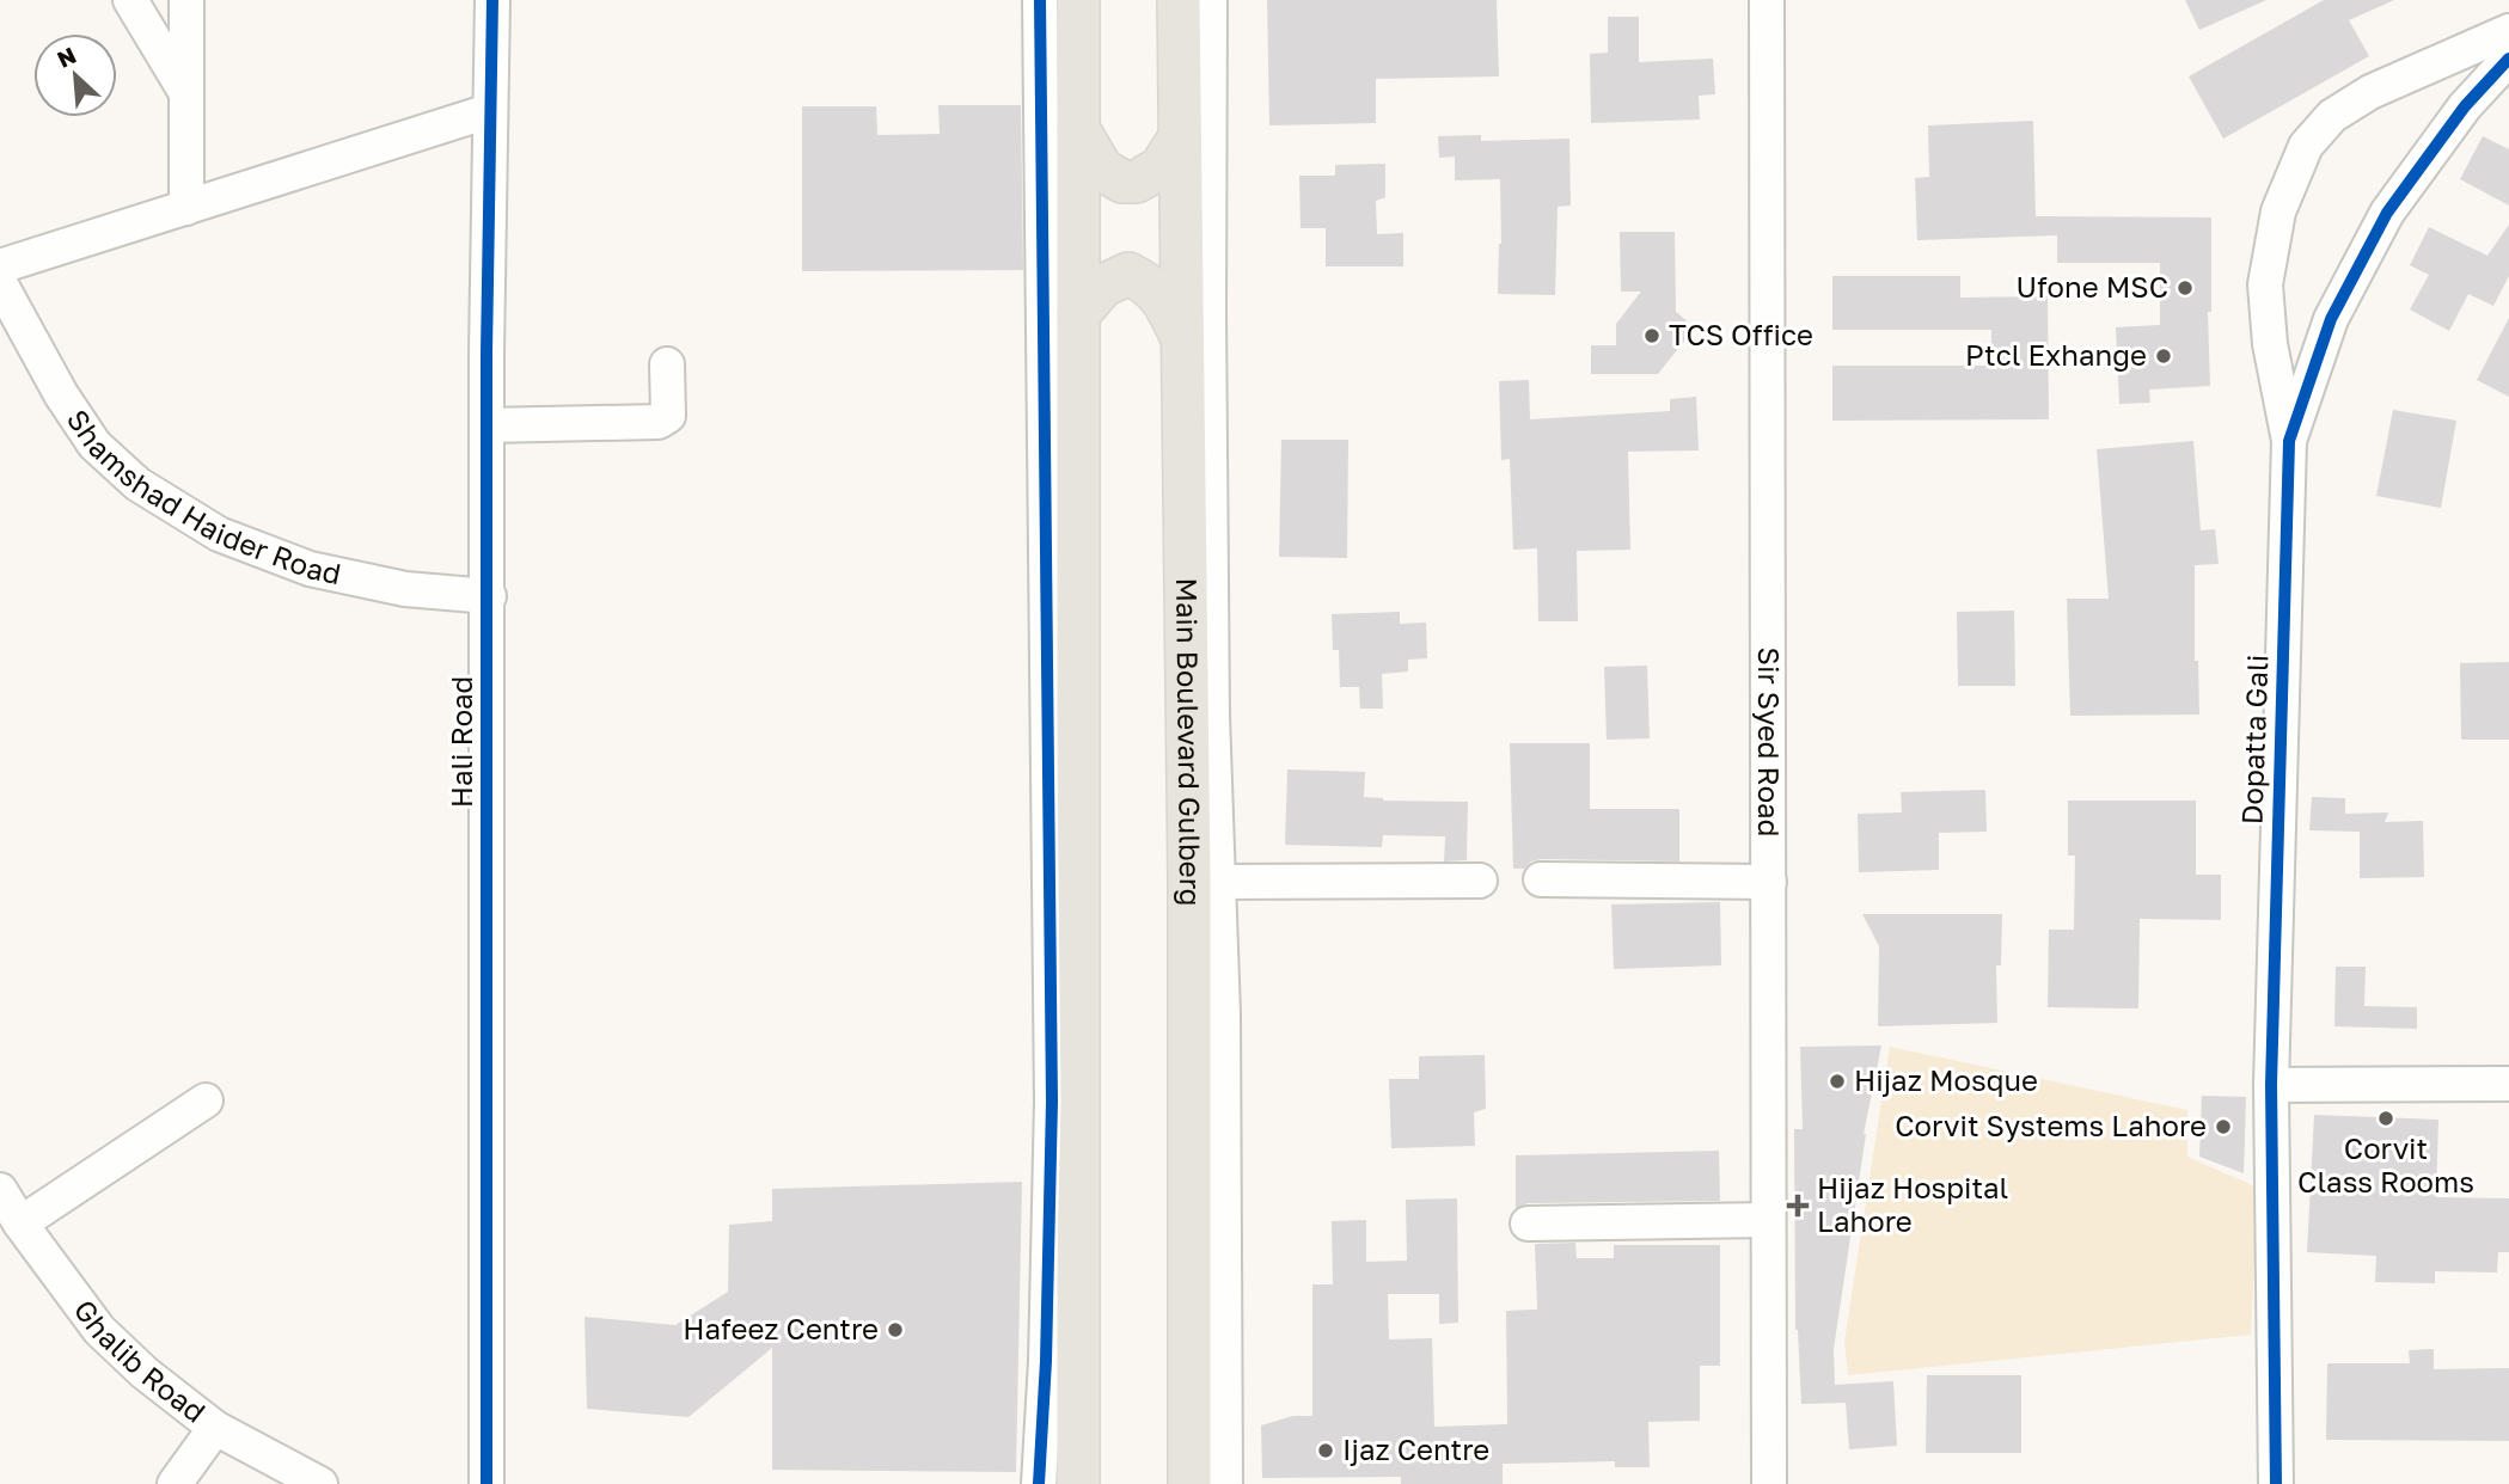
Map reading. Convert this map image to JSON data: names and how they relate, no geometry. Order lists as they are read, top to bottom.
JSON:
{
  "streets": {
    "main road": ["Main Boulevard Gulberg"],
    "street": [
      "Shamshad Haider Road",
      "Dopatta Gali",
      "Hali Road",
      "Sir Syed Road",
      "Ghalib Road"
    ]
  },
  "crossings": [
    ["Shamshad Haider Road", "Hali Road"]
  ],
  "places": {
    "other": [
      "Ufone MSC",
      "TCS Office",
      "Ptcl Exhange",
      "Hijaz Mosque",
      "Corvit Class Rooms",
      "Corvit Systems Lahore",
      "Hafeez Centre",
      "Ijaz Centre"
    ],
    "health": ["Hijaz Hospital Lahore"]
  },
  "north": "top left"
}
